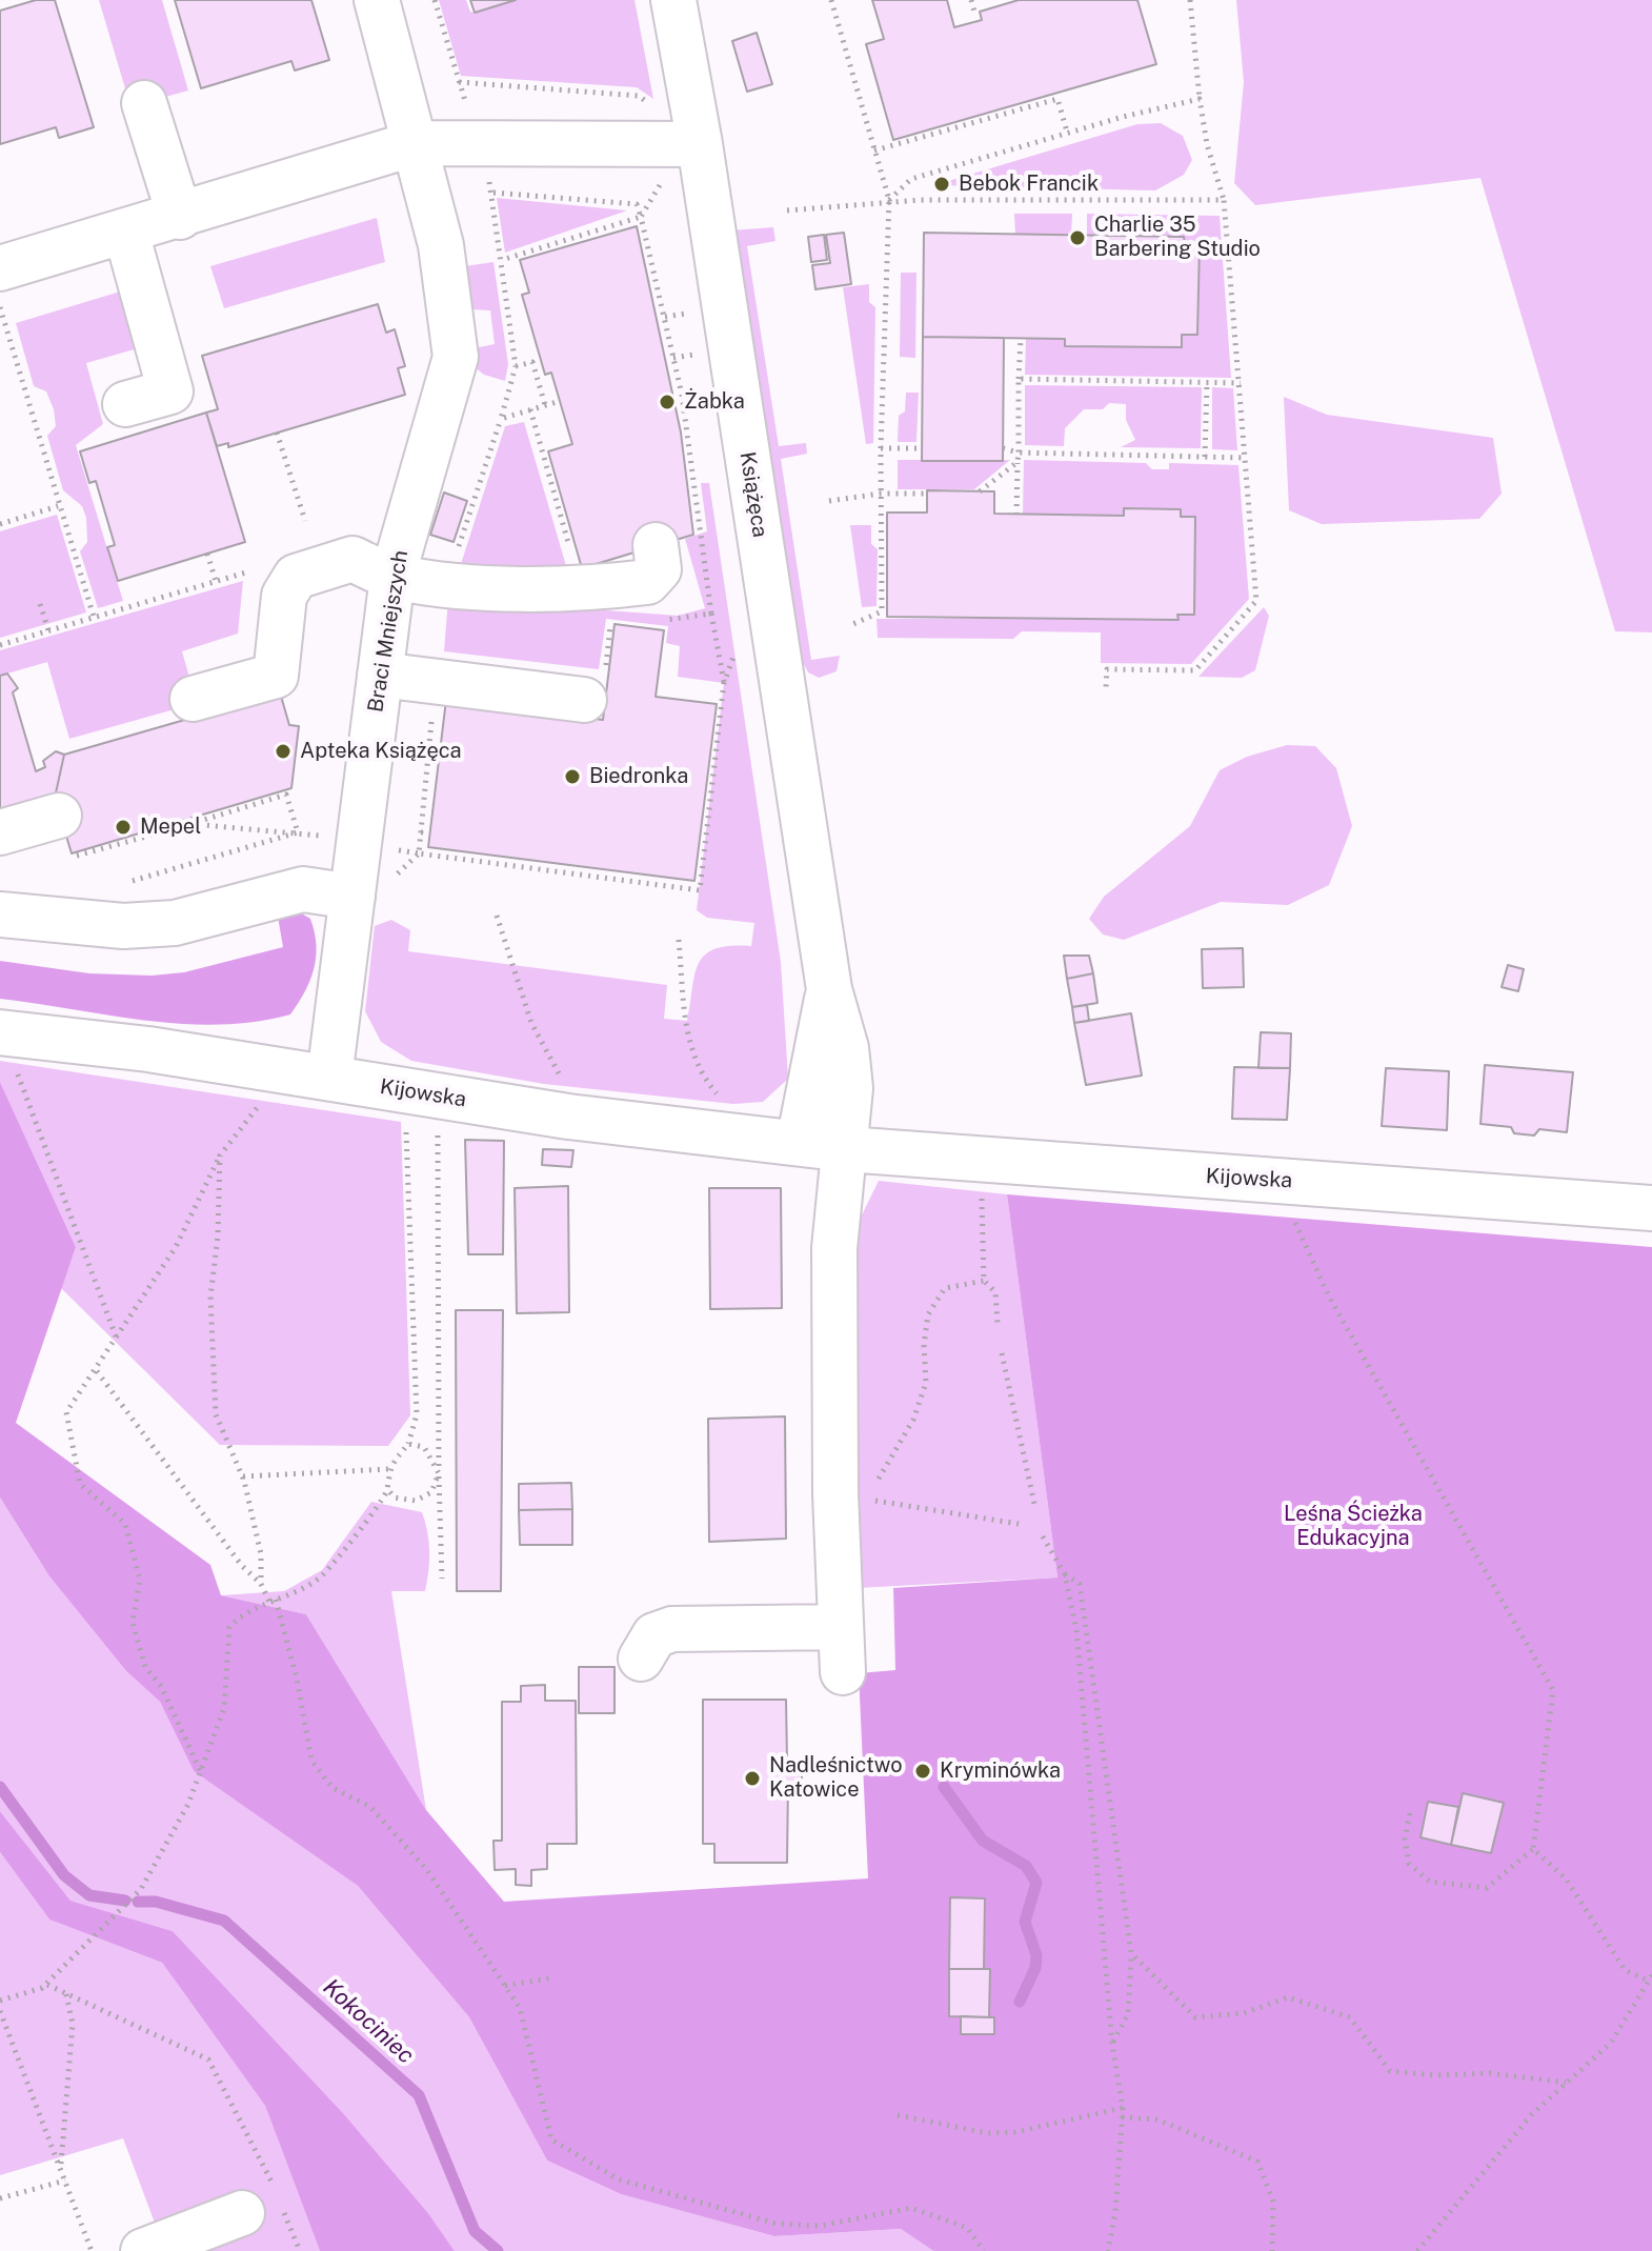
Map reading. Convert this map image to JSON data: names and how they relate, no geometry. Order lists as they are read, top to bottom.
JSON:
{
  "streets": {
    "street": ["Książęca", "Braci Mniejszych", "Kijowska"]
  },
  "crossings": [
    ["Braci Mniejszych", "Kijowska"]
  ],
  "water": ["Kokociniec"],
  "parks": ["Leśna Ścieżka Edukacyjna"],
  "places": [
    "Bebok Francik",
    "Charlie 35 Barbering Studio",
    "Żabka",
    "Apteka Książęca",
    "Biedronka",
    "Mepel",
    "Kryminówka",
    "Nadleśnictwo Katowice"
  ]
}
